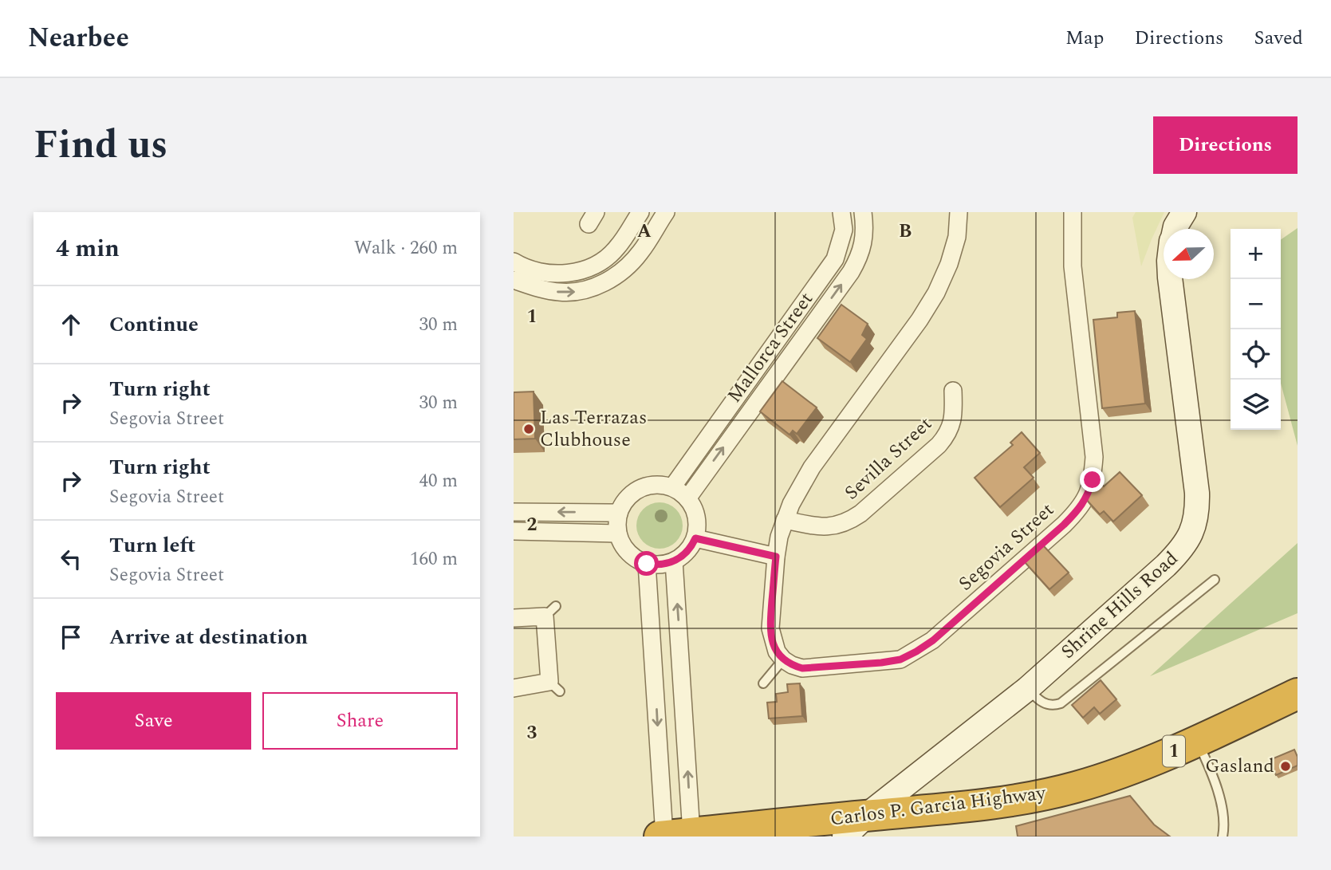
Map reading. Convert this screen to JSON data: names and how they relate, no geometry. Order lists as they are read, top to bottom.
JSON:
{
  "streets": {
    "highway": ["1", "Carlos P. Garcia Highway"],
    "street": [
      "Mallorca Street",
      "Sevilla Street",
      "Segovia Street",
      "Shrine Hills Road"
    ]
  },
  "crossings": [
    ["Shrine Hills Road", "Carlos P. Garcia Highway"]
  ],
  "places": ["Las Terrazas Clubhouse", "Gasland"],
  "north": "left",
  "page": {
    "header": "Nearbee",
    "nav": ["Map", "Directions", "Saved"],
    "title": "Find us",
    "buttons": [
      "Directions",
      ["Save", "Share"]
    ],
    "heading": ["4 min", "Walk · 260 m"],
    "map_buttons": ["+", "−"],
    "list": [
      ["Continue", "30 m"],
      ["Turn right", "Segovia Street", "30 m"],
      ["Turn right", "Segovia Street", "40 m"],
      ["Turn left", "Segovia Street", "160 m"],
      "Arrive at destination"
    ]
  },
  "grid": {
    "columns": ["A", "B"],
    "rows": ["1", "2", "3"]
  }
}
